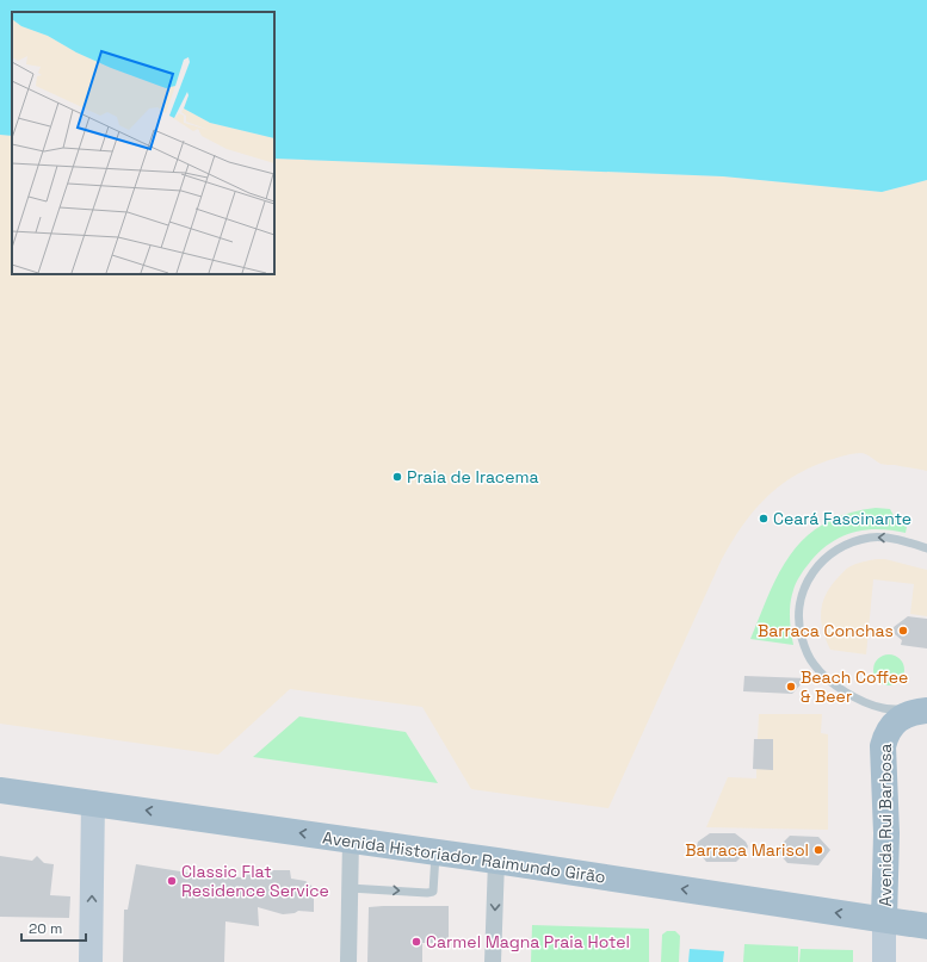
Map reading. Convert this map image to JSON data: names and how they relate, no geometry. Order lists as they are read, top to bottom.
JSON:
{
  "streets": {
    "main road": ["Avenida Rui Barbosa", "Avenida Historiador Raimundo Girão"]
  },
  "crossings": [
    ["Avenida Rui Barbosa", "Avenida Historiador Raimundo Girão"]
  ],
  "one_way": ["Avenida Historiador Raimundo Girão"],
  "places": [
    "Praia de Iracema",
    "Ceará Fascinante",
    "Barraca Conchas",
    "Beach Coffee & Beer",
    "Barraca Marisol",
    "Classic Flat Residence Service",
    "Carmel Magna Praia Hotel"
  ],
  "scale_bar": "20 m"
}
